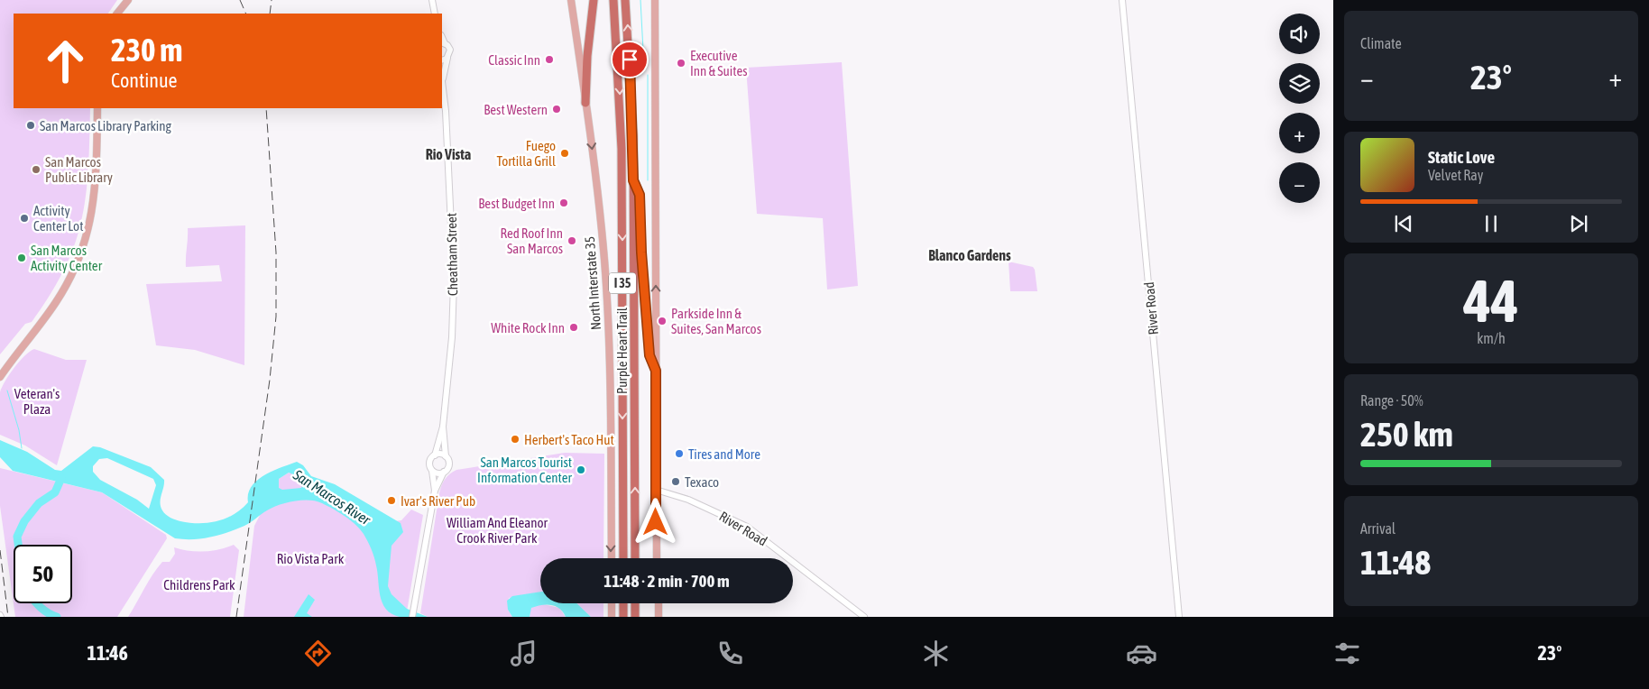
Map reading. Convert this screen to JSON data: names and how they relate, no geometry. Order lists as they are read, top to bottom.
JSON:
{
  "streets": {
    "highway": ["I 35", "Purple Heart Trail"],
    "main road": ["North Interstate 35"],
    "street": ["Cheatham Street", "River Road"]
  },
  "districts": ["Rio Vista", "Blanco Gardens"],
  "water": ["San Marcos River"],
  "parks": [
    "Veteran's Plaza",
    "William And Eleanor Crook River Park",
    "Rio Vista Park",
    "Childrens Park"
  ],
  "places": [
    "Classic Inn",
    "Executive Inn & Suites",
    "Best Western",
    "San Marcos Library Parking",
    "Fuego Tortilla Grill",
    "San Marcos Public Library",
    "Best Budget Inn",
    "Activity Center Lot",
    "Red Roof Inn San Marcos",
    "San Marcos Activity Center",
    "Parkside Inn & Suites, San Marcos",
    "White Rock Inn",
    "Herbert's Taco Hut",
    "Tires and More",
    "San Marcos Tourist Information Center",
    "Texaco",
    "Ivar's River Pub"
  ],
  "page": {
    "tile": [
      "Climate",
      ["44", "km/h"],
      ["Range · 50%", "250 km"],
      ["Arrival", "11:48"]
    ],
    "map_buttons": ["+", "−"],
    "turn": ["230 m", "Continue"],
    "heat": ["−", "23°", "+"],
    "song": ["Static Love", "Velvet Ray"],
    "limit": "50",
    "trip": "11:48 · 2 min · 700 m",
    "tabs": ["11:46", "23°"]
  }
}
